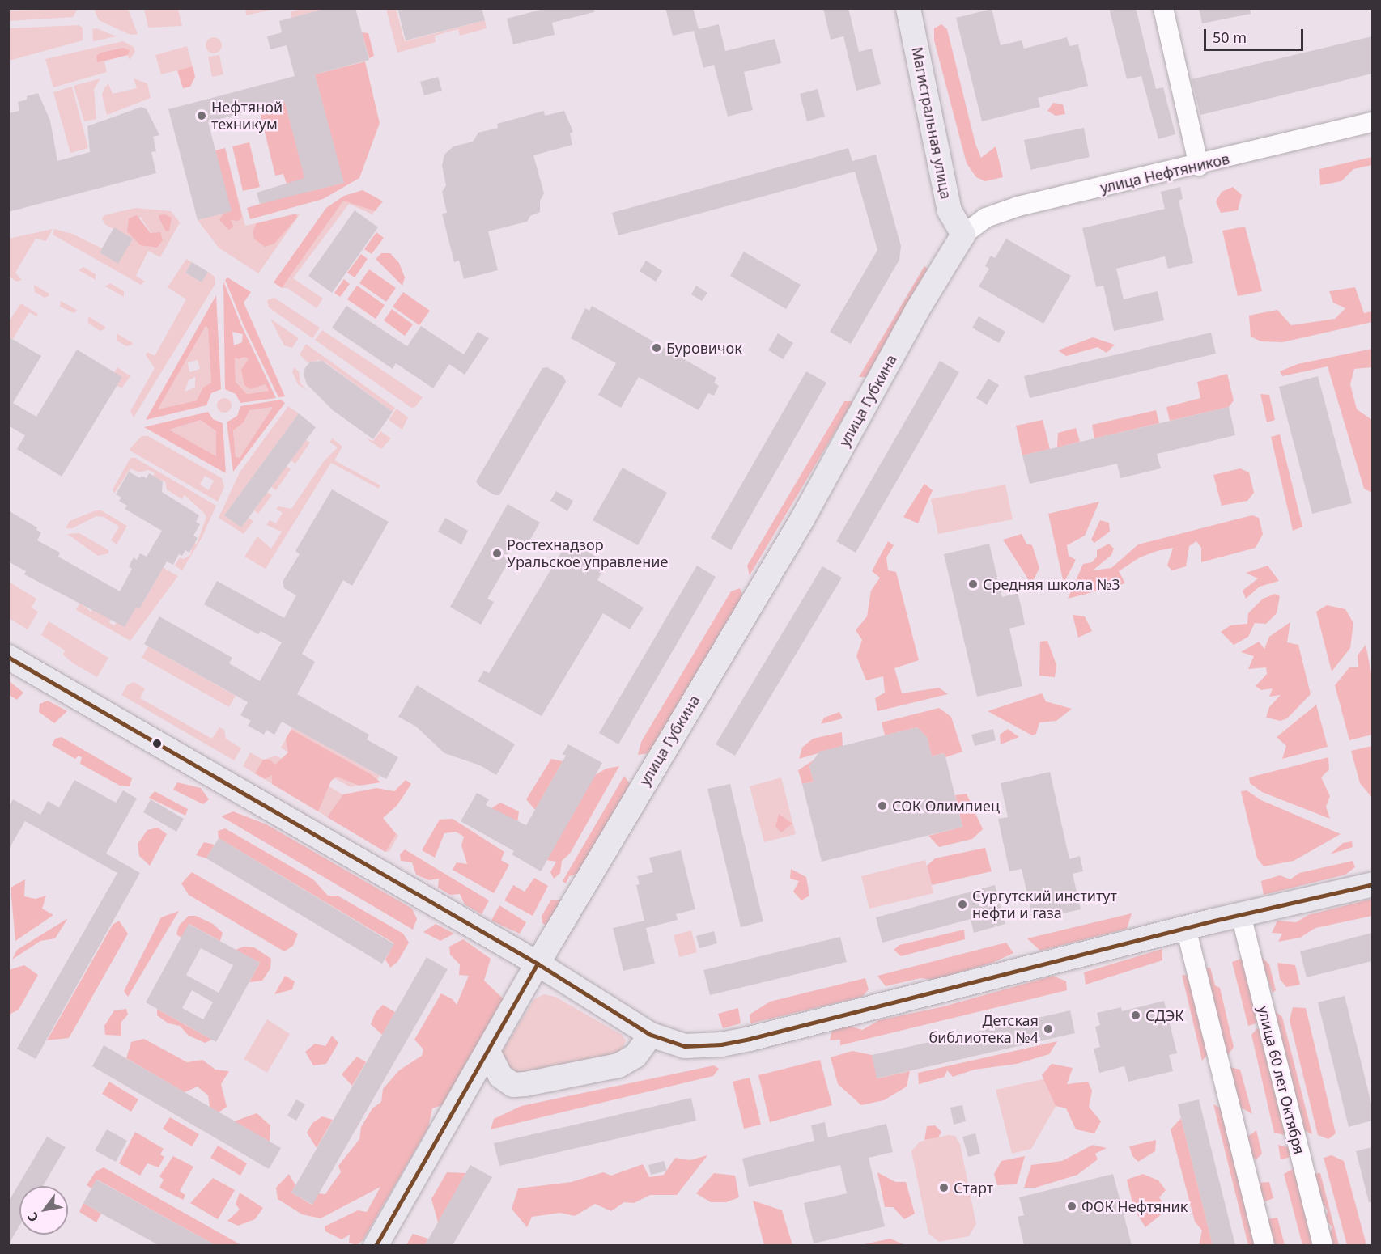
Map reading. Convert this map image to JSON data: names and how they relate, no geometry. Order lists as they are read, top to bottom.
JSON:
{
  "streets": {
    "main road": ["Магистральная улица", "улица Губкина"],
    "street": ["улица Нефтяников", "улица 60 лет Октября"]
  },
  "crossings": [
    ["Магистральная улица", "улица Нефтяников"],
    ["Магистральная улица", "улица Губкина"],
    ["улица Нефтяников", "улица Губкина"]
  ],
  "places": [
    "Нефтяной техникум",
    "Буровичок",
    "Ростехнадзор Уральское управление",
    "Средняя школа №3",
    "СОК Олимпиец",
    "Сургутский институт нефти и газа",
    "СДЭК",
    "Детская библиотека №4",
    "Старт",
    "ФОК Нефтяник"
  ],
  "scale_bar": "50 m",
  "north": "bottom left"
}
